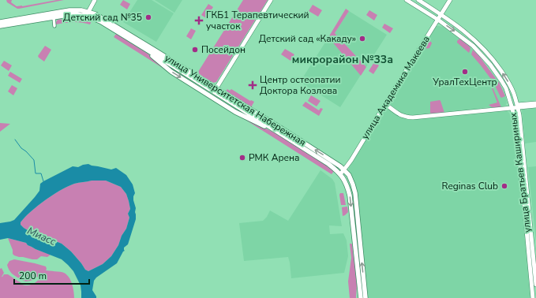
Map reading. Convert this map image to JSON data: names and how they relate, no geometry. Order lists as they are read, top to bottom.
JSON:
{
  "streets": {
    "main road": ["улица Академика Макеева", "улица Университетская Набережная", "улица Братьев Кашириных"]
  },
  "crossings": [
    ["улица Академика Макеева", "улица Университетская Набережная"],
    ["улица Академика Макеева", "улица Братьев Кашириных"]
  ],
  "districts": ["микрорайон №33а"],
  "water": ["Миасс"],
  "places": {
    "other": [
      "Детский сад №35",
      "Детский сад «Какаду»",
      "Посейдон",
      "УралТехЦентр",
      "РМК Арена",
      "Reginas Club"
    ],
    "health": ["ГКБ1 Терапевтический участок", "Центр остеопатии Доктора Козлова"]
  },
  "scale_bar": "200 m"
}
